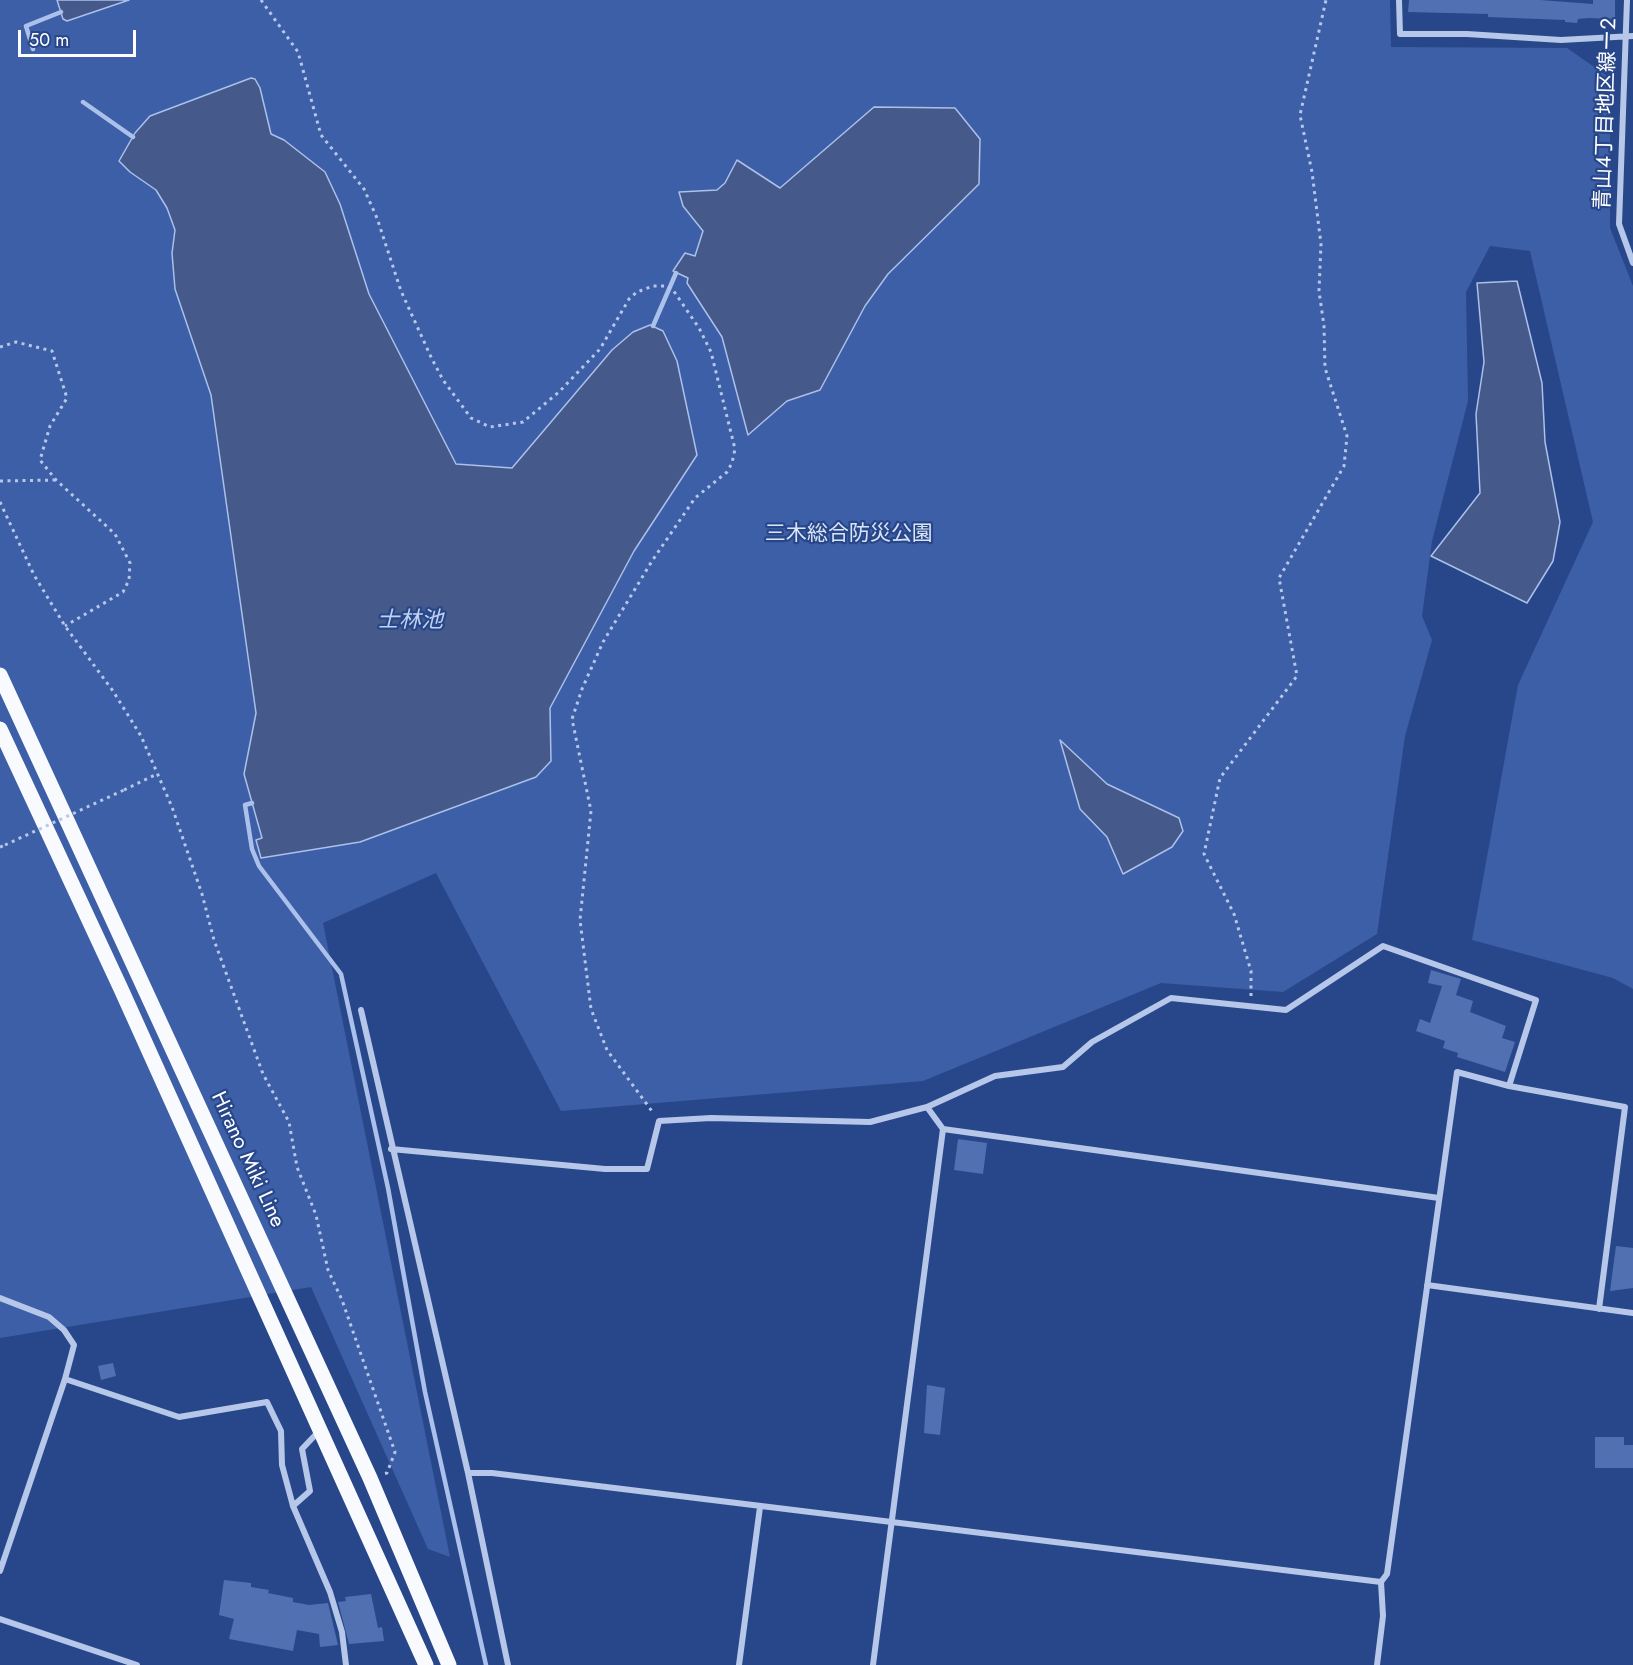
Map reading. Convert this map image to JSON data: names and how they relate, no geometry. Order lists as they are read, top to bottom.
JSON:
{
  "streets": {
    "main road": ["Hirano Miki Line"],
    "street": ["青山４丁目地区線ー２"]
  },
  "water": ["士林池"],
  "parks": ["三木総合防災公園"],
  "scale_bar": "50 m"
}
